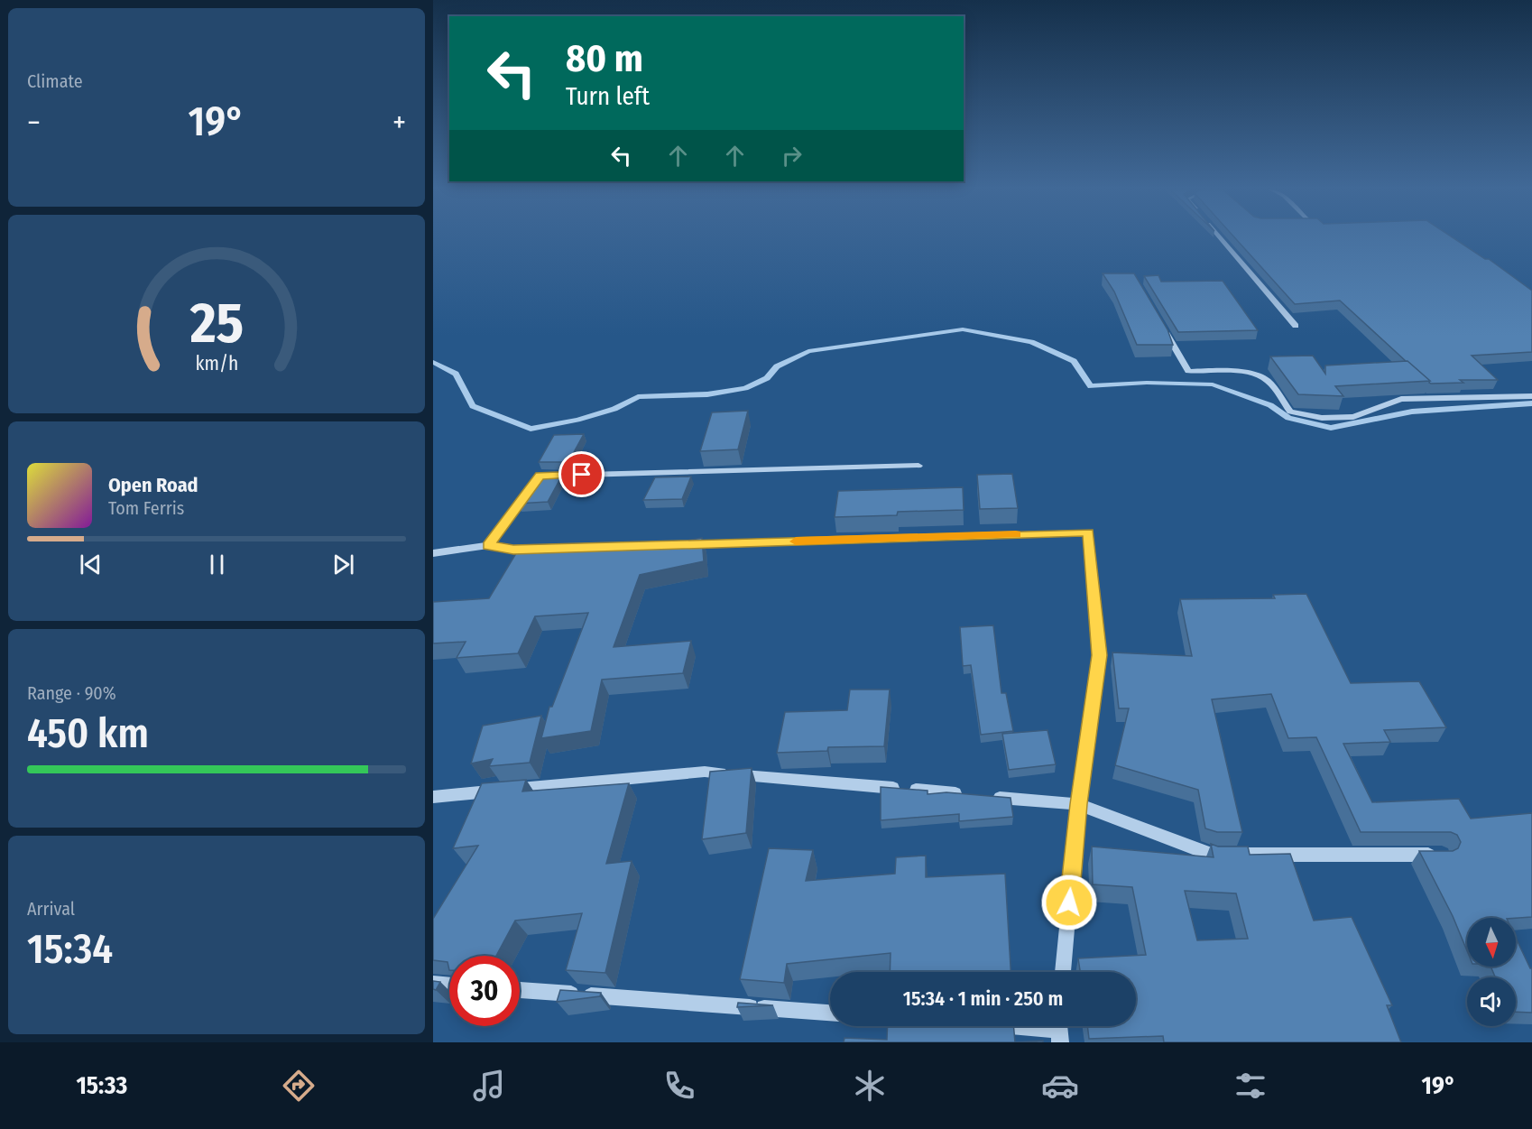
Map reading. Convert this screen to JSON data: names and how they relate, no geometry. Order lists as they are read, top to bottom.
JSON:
{
  "north": "bottom",
  "page": {
    "tile": [
      "Climate",
      ["Range · 90%", "450 km"],
      ["Arrival", "15:34"]
    ],
    "turn": ["80 m", "Turn left"],
    "heat": ["−", "19°", "+"],
    "song": ["Open Road", "Tom Ferris"],
    "limit": "30",
    "trip": "15:34 · 1 min · 250 m",
    "tabs": ["15:33", "19°"],
    "gauge": ["25", "km/h"]
  }
}
